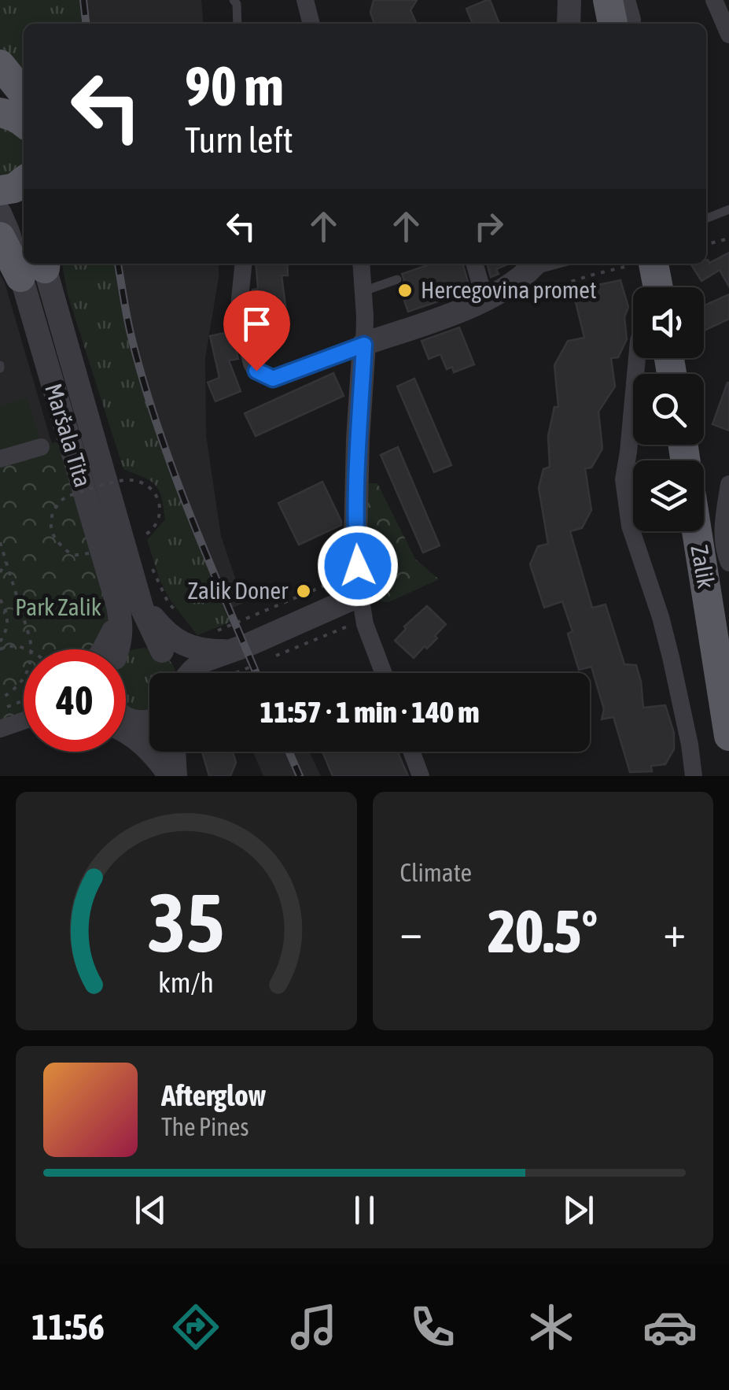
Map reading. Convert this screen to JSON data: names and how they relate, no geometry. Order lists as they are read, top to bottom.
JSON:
{
  "streets": {
    "main road": ["Zalik"],
    "street": ["Maršala Tita"]
  },
  "parks": ["Park Zalik"],
  "places": ["Hercegovina promet", "Zalik Doner"],
  "page": {
    "turn": ["90 m", "Turn left"],
    "limit": "40",
    "trip": "11:57 · 1 min · 140 m",
    "tile": "Climate",
    "heat": ["−", "20.5°", "+"],
    "song": ["Afterglow", "The Pines"],
    "tabs": "11:56",
    "gauge": ["35", "km/h"]
  }
}
